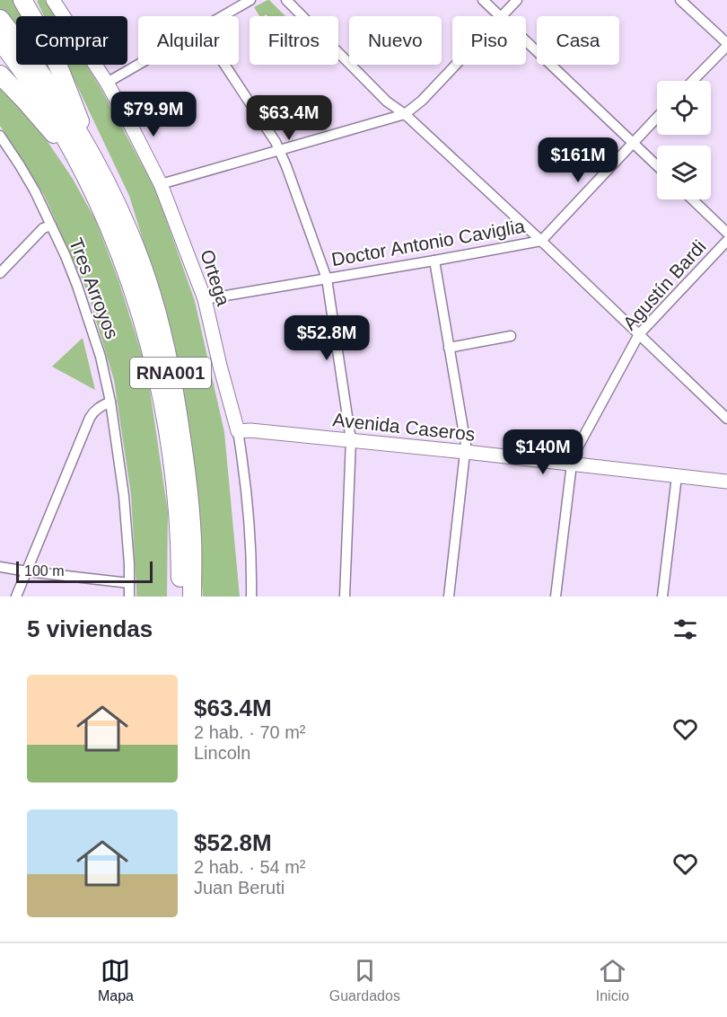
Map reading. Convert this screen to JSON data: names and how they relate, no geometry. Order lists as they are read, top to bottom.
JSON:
{
  "streets": {
    "highway": ["RNA001"],
    "street": [
      "Doctor Antonio Caviglia",
      "Ortega",
      "Agustín Bardi",
      "Tres Arroyos",
      "Avenida Caseros"
    ]
  },
  "crossings": [
    ["Doctor Antonio Caviglia", "Ortega"],
    ["Ortega", "Avenida Caseros"],
    ["Agustín Bardi", "Avenida Caseros"]
  ],
  "scale_bar": "100 m",
  "page": {
    "chip": [
      "Comprar",
      "Alquilar",
      "Filtros",
      "Nuevo",
      "Piso",
      "Casa"
    ],
    "price": [
      "$79.9M",
      "$63.4M",
      "$161M",
      "$52.8M",
      "$140M"
    ],
    "scale": "100 m",
    "heading": "5 viviendas",
    "list": [
      {
        "name": "$63.4M",
        "note": "2 hab. · 70 m² · Lincoln"
      },
      {
        "name": "$52.8M",
        "note": "2 hab. · 54 m² · Juan Beruti"
      }
    ],
    "tabs": ["Mapa", "Guardados", "Inicio"]
  }
}
